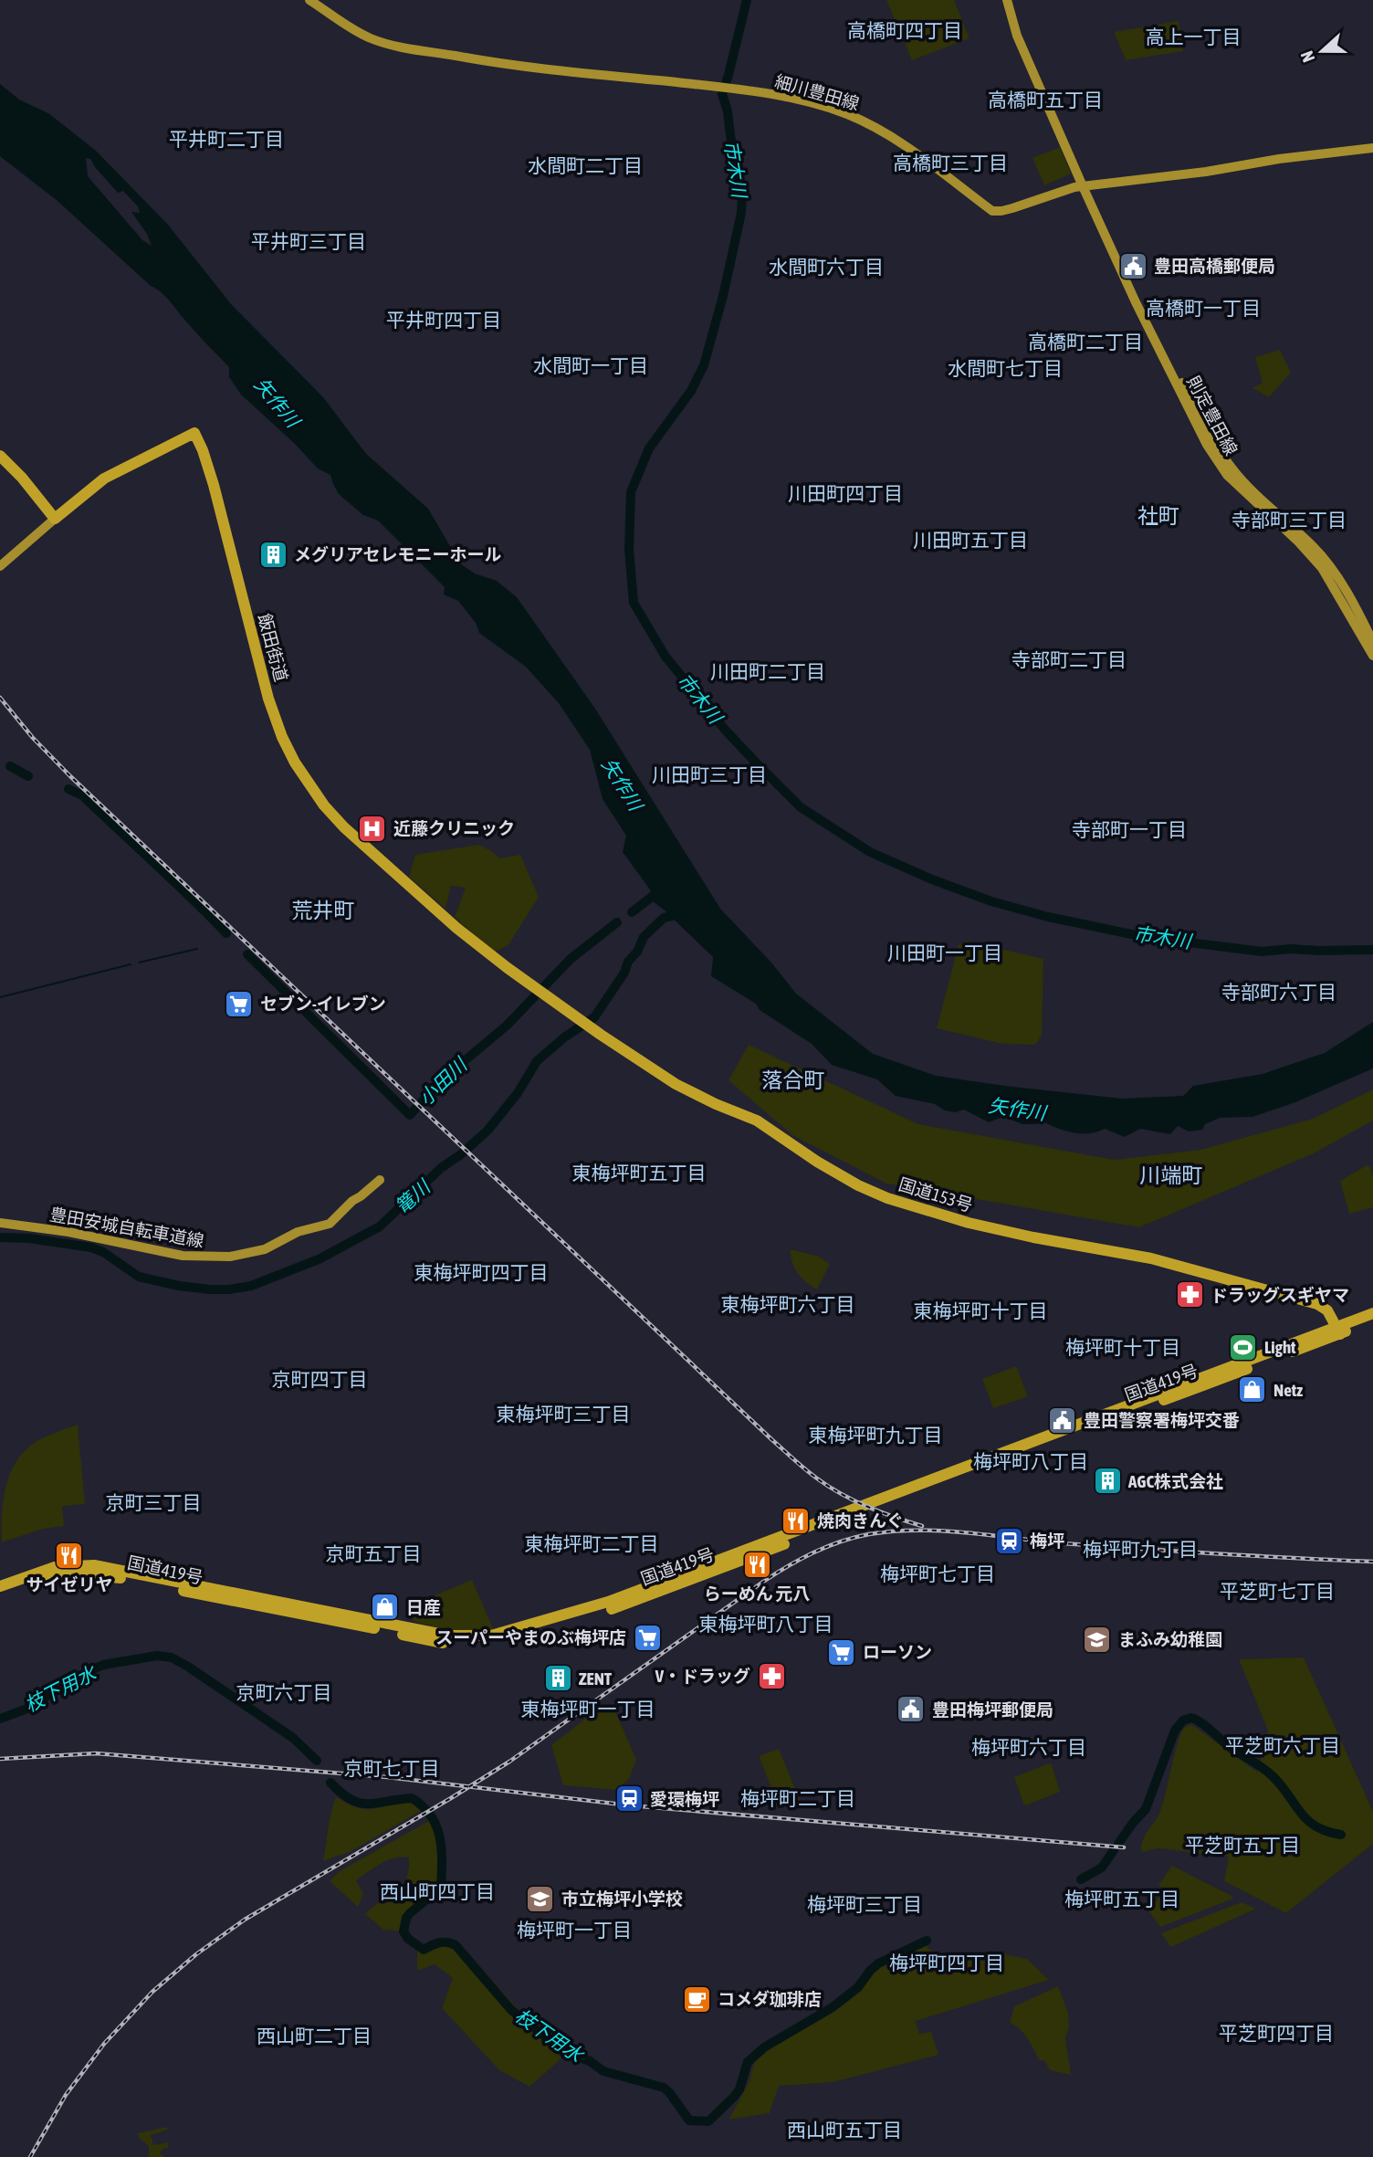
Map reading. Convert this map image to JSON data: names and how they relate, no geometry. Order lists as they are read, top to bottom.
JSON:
{
  "streets": {
    "highway": ["飯田街道", "国道153号", "国道419号"],
    "main road": ["細川豊田線", "則定豊田線", "豊田安城自転車道線"]
  },
  "crossings": [
    ["細川豊田線", "則定豊田線"],
    ["飯田街道", "国道153号"],
    ["国道153号", "国道419号"]
  ],
  "districts": [
    "高橋町四丁目",
    "高上一丁目",
    "高橋町五丁目",
    "平井町二丁目",
    "高橋町三丁目",
    "水間町二丁目",
    "平井町三丁目",
    "水間町六丁目",
    "高橋町一丁目",
    "平井町四丁目",
    "高橋町二丁目",
    "水間町一丁目",
    "水間町七丁目",
    "川田町四丁目",
    "社町",
    "寺部町三丁目",
    "川田町五丁目",
    "寺部町二丁目",
    "川田町二丁目",
    "川田町三丁目",
    "寺部町一丁目",
    "荒井町",
    "川田町一丁目",
    "寺部町六丁目",
    "落合町",
    "東梅坪町五丁目",
    "川端町",
    "東梅坪町四丁目",
    "東梅坪町六丁目",
    "東梅坪町十丁目",
    "梅坪町十丁目",
    "京町四丁目",
    "東梅坪町三丁目",
    "東梅坪町九丁目",
    "梅坪町八丁目",
    "京町三丁目",
    "東梅坪町二丁目",
    "梅坪町九丁目",
    "京町五丁目",
    "梅坪町七丁目",
    "平芝町七丁目",
    "東梅坪町八丁目",
    "京町六丁目",
    "東梅坪町一丁目",
    "平芝町六丁目",
    "梅坪町六丁目",
    "京町七丁目",
    "梅坪町二丁目",
    "平芝町五丁目",
    "西山町四丁目",
    "梅坪町五丁目",
    "梅坪町三丁目",
    "梅坪町一丁目",
    "梅坪町四丁目",
    "平芝町四丁目",
    "西山町二丁目",
    "西山町五丁目"
  ],
  "water": [
    "市木川",
    "矢作川",
    "小田川",
    "篭川",
    "枝下用水"
  ],
  "places": {
    "public building": ["豊田高橋郵便局", "豊田警察署梅坪交番", "豊田梅坪郵便局"],
    "building": ["メグリアセレモニーホール", "AGC株式会社", "ZENT"],
    "hospital": ["近藤クリニック"],
    "supermarket": ["セブン-イレブン", "スーパーやまのぶ梅坪店", "ローソン"],
    "pharmacy": ["ドラッグスギヤマ", "V・ドラッグ"],
    "sports": ["Light"],
    "shop": ["Netz", "日産"],
    "restaurant": ["焼肉きんぐ", "サイゼリヤ", "らーめん 元八"],
    "station": ["梅坪", "愛環梅坪"],
    "school or university": ["まふみ幼稚園", "市立梅坪小学校"],
    "cafe": ["コメダ珈琲店"]
  },
  "north": "left"
}
